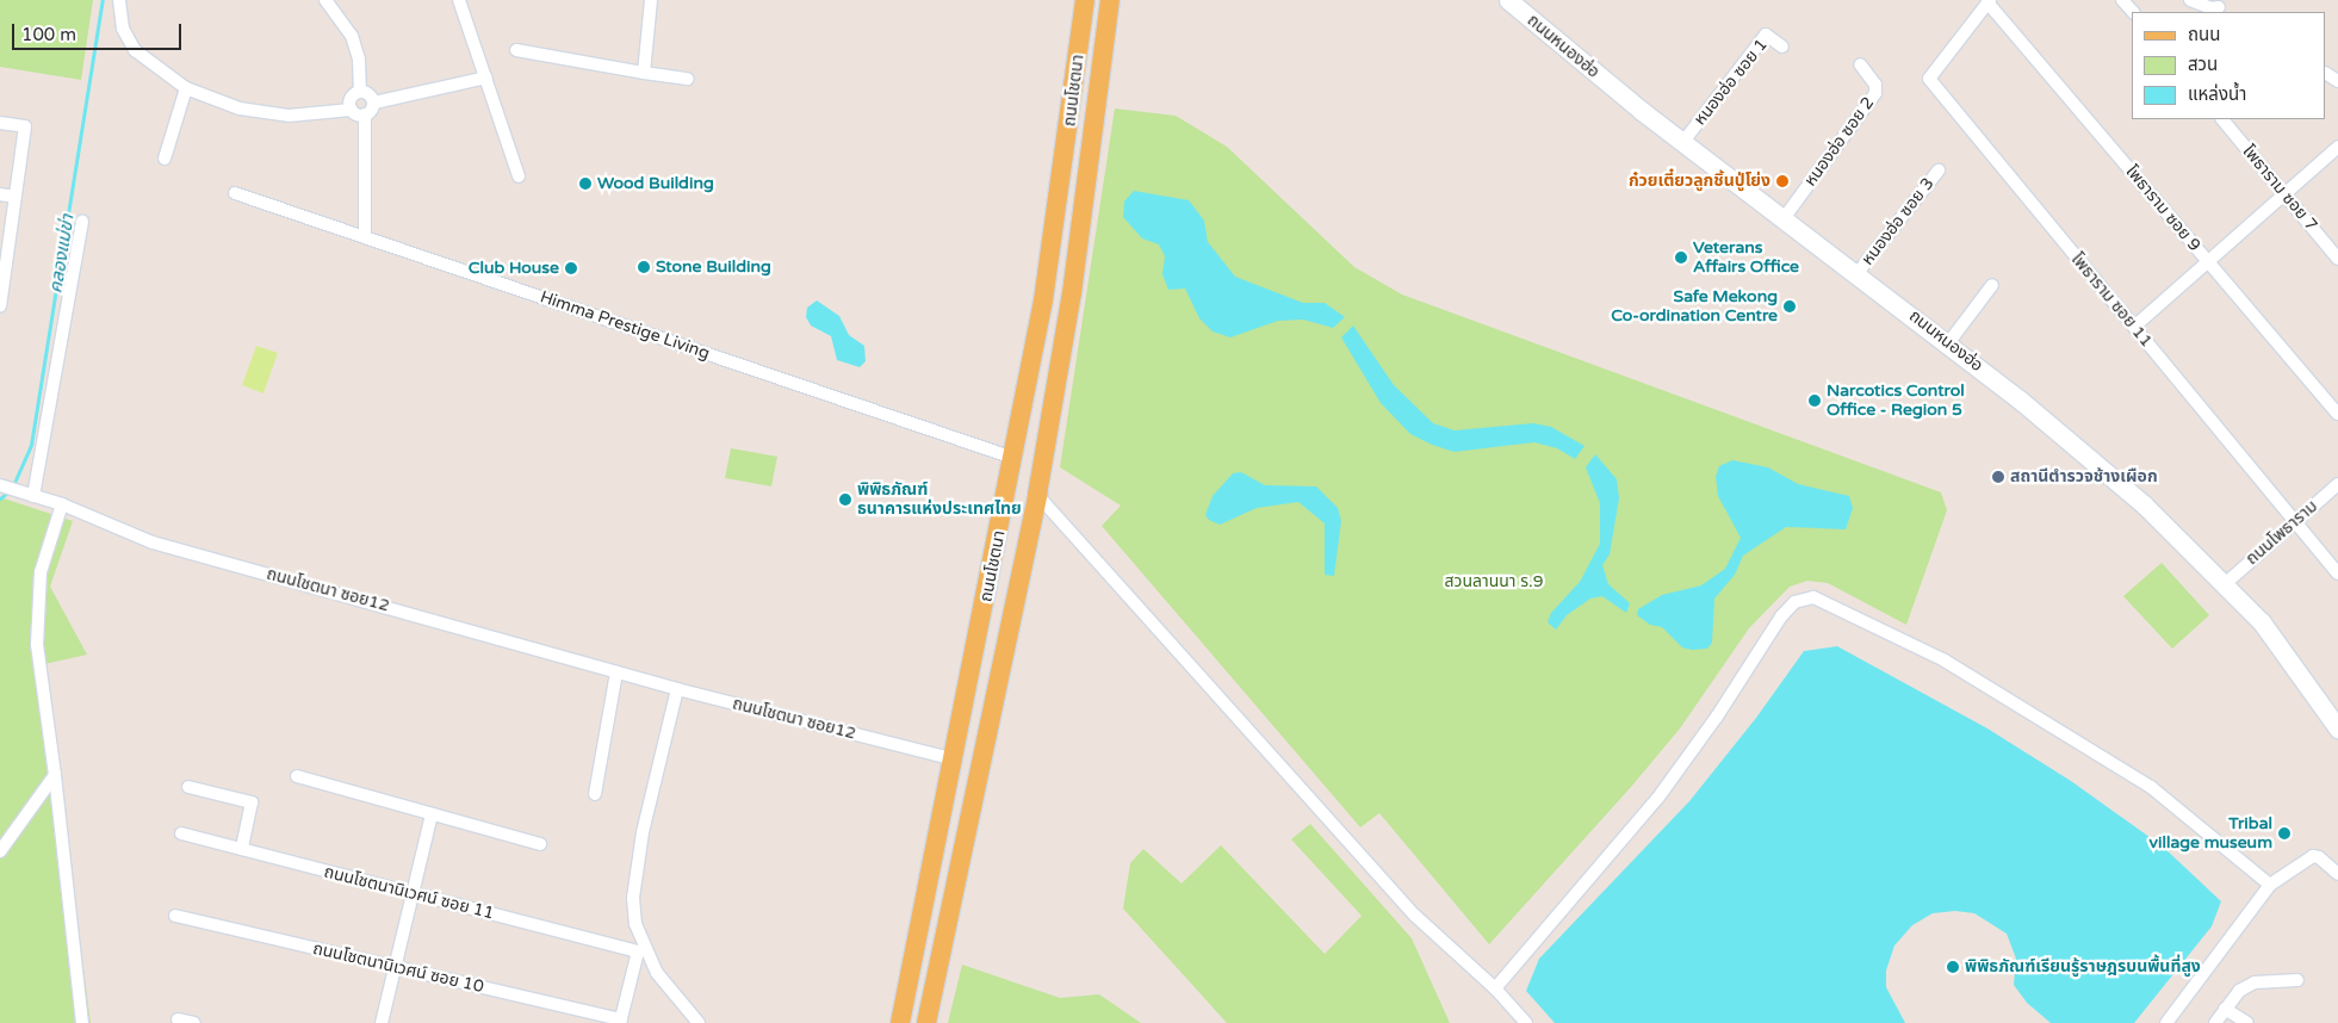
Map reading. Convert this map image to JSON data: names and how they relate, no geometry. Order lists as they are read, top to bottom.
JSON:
{
  "streets": {
    "main road": ["ถนนหนองฮ่อ", "ถนนโชตนา"],
    "street": [
      "หนองฮ่อ ซอย 1",
      "หนองฮ่อ ซอย 2",
      "โพธาราม ซอย 7",
      "โพธาราม ซอย 9",
      "หนองฮ่อ ซอย 3",
      "โพธาราม ซอย 11",
      "Himma Prestige Living",
      "ถนนโพธาราม",
      "ถนนโชตนา ซอย12",
      "ถนนโชตนานิเวศน์ ซอย 11",
      "ถนนโชตนานิเวศน์ ซอย 10"
    ]
  },
  "crossings": [
    ["ถนนหนองฮ่อ", "หนองฮ่อ ซอย 1"],
    ["ถนนหนองฮ่อ", "หนองฮ่อ ซอย 2"],
    ["ถนนหนองฮ่อ", "หนองฮ่อ ซอย 3"],
    ["ถนนหนองฮ่อ", "ถนนโพธาราม"],
    ["ถนนโชตนา", "Himma Prestige Living"],
    ["ถนนโชตนา", "ถนนโชตนา ซอย12"],
    ["โพธาราม ซอย 9", "โพธาราม ซอย 11"],
    ["โพธาราม ซอย 11", "ถนนโพธาราม"],
    ["ถนนโชตนานิเวศน์ ซอย 11", "ถนนโชตนานิเวศน์ ซอย 10"]
  ],
  "water": ["คลองแม่ข่า"],
  "parks": ["สวนลานนา ร.9"],
  "places": [
    "ก๋วยเตี๋ยวลูกชิ้นปู่โย่ง",
    "Wood Building",
    "Veterans Affairs Office",
    "Stone Building",
    "Club House",
    "Safe Mekong Co-ordination Centre",
    "Narcotics Control Office - Region 5",
    "สถานีตำรวจช้างเผือก",
    "พิพิธภัณฑ์ ธนาคารแห่งประเทศไทย",
    "Tribal village museum",
    "พิพิธภัณฑ์เรียนรู้ราษฎรบนพื้นที่สูง"
  ],
  "legend": ["ถนน", "สวน", "แหล่งน้ำ"],
  "scale_bar": "100 m"
}
